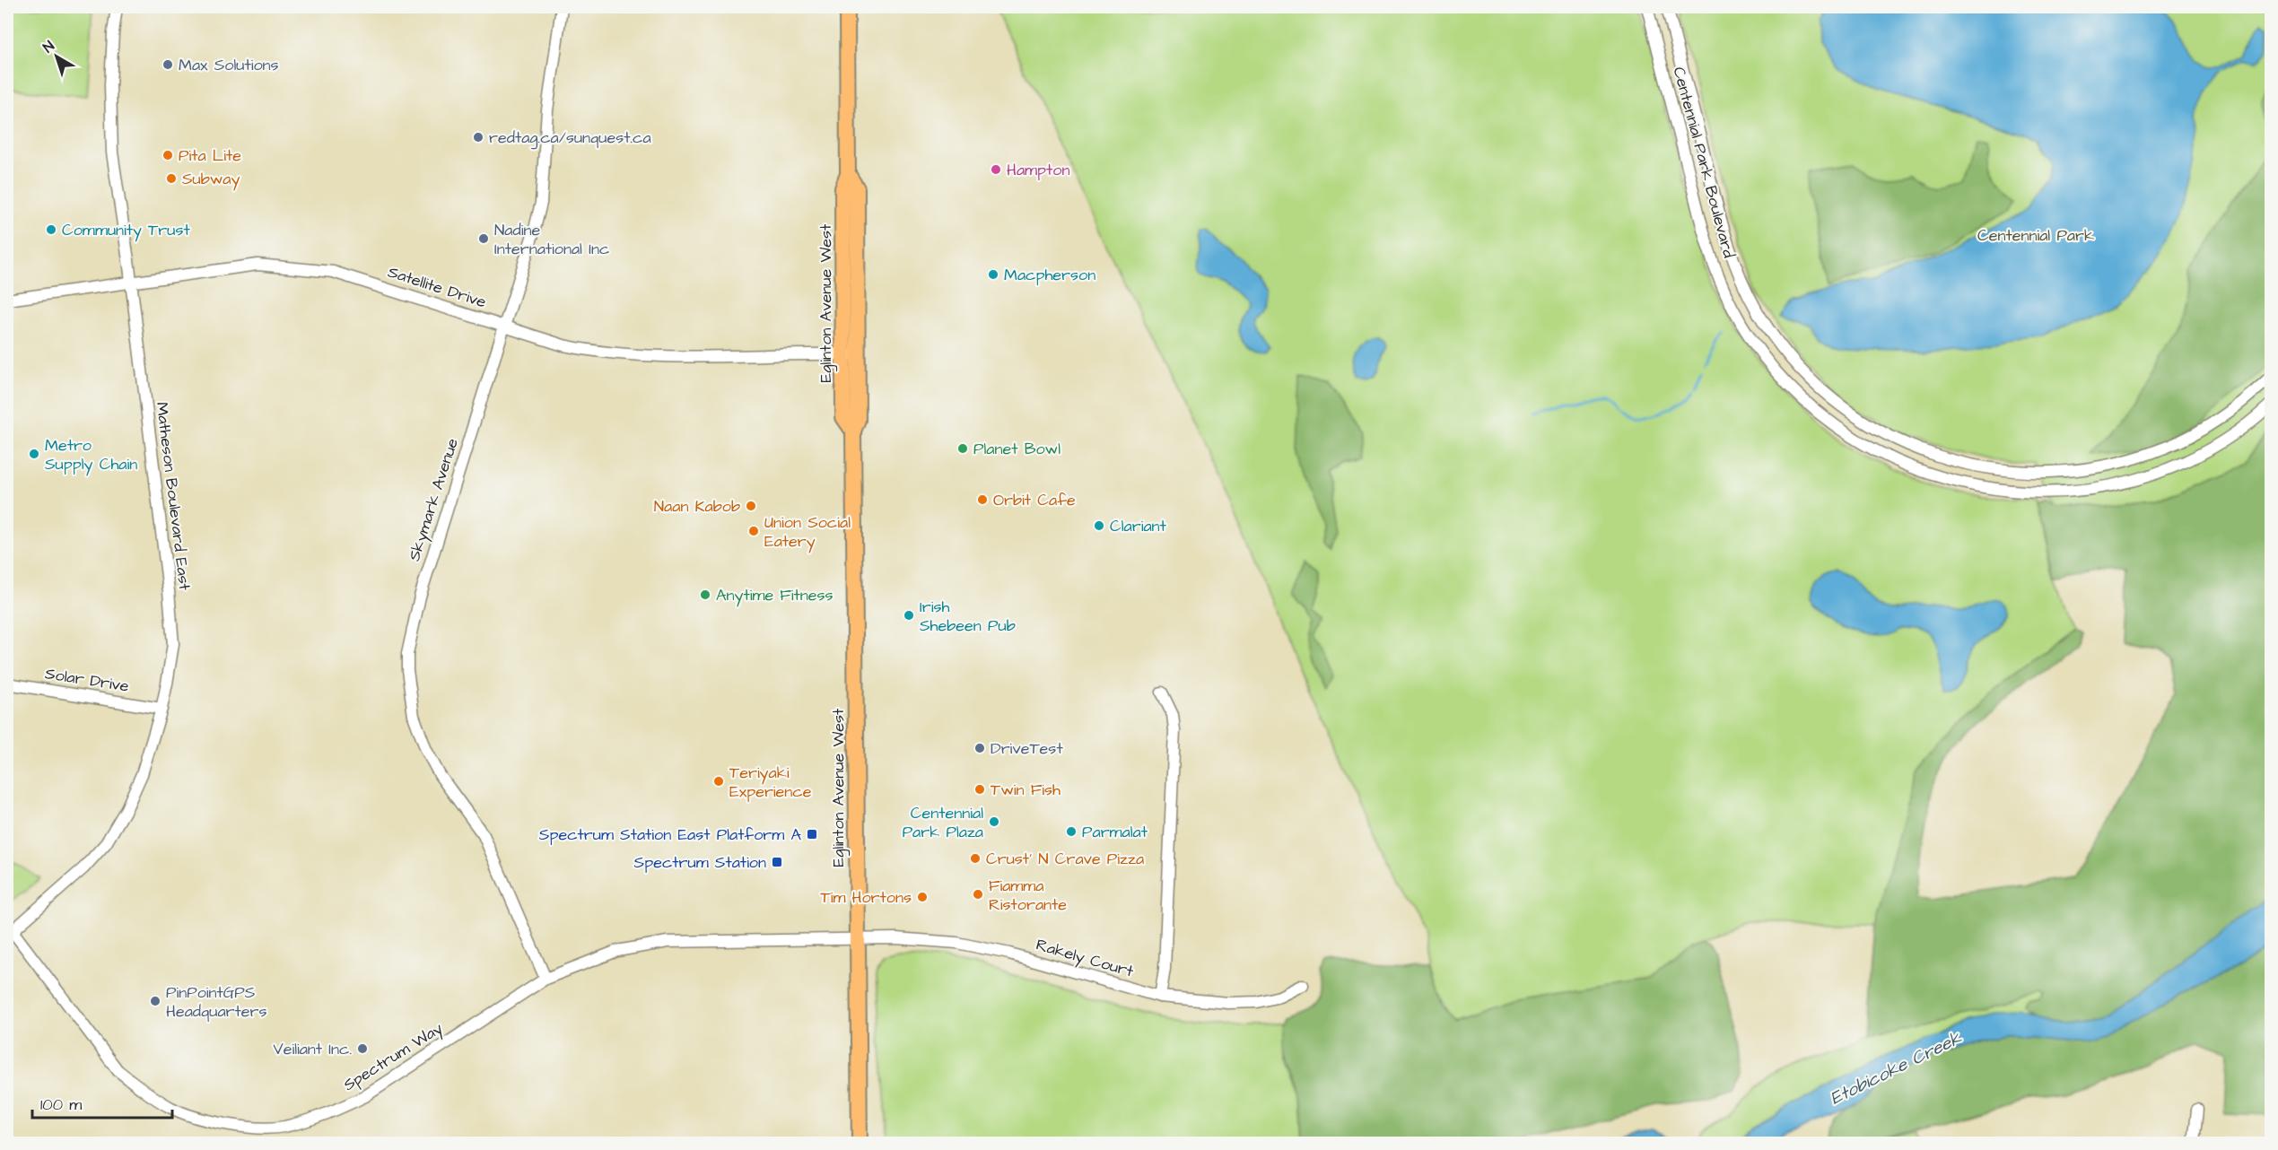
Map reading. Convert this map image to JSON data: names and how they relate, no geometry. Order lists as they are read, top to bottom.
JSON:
{
  "streets": {
    "main road": ["Eglinton Avenue West"],
    "street": [
      "Centennial Park Boulevard",
      "Satellite Drive",
      "Matheson Boulevard East",
      "Skymark Avenue",
      "Solar Drive",
      "Rakely Court",
      "Spectrum Way"
    ]
  },
  "crossings": [
    ["Satellite Drive", "Eglinton Avenue West"],
    ["Satellite Drive", "Matheson Boulevard East"],
    ["Satellite Drive", "Skymark Avenue"],
    ["Eglinton Avenue West", "Rakely Court"],
    ["Eglinton Avenue West", "Spectrum Way"],
    ["Matheson Boulevard East", "Solar Drive"],
    ["Matheson Boulevard East", "Spectrum Way"],
    ["Skymark Avenue", "Spectrum Way"],
    ["Rakely Court", "Spectrum Way"]
  ],
  "water": ["Etobicoke Creek"],
  "parks": ["Centennial Park"],
  "places": {
    "other": [
      "Max Solutions",
      "redtag.ca/sunquest.ca",
      "Pita Lite",
      "Hampton",
      "Subway",
      "Community Trust",
      "Nadine International Inc",
      "Macpherson",
      "Planet Bowl",
      "Metro Supply Chain",
      "Orbit Cafe",
      "Naan Kabob",
      "Clariant",
      "Union Social Eatery",
      "Anytime Fitness",
      "Irish Shebeen Pub",
      "DriveTest",
      "Teriyaki Experience",
      "Twin Fish",
      "Centennial Park Plaza",
      "Parmalat",
      "Crust’ N Crave Pizza",
      "Fiamma Ristorante",
      "Tim Hortons",
      "PinPointGPS Headquarters",
      "Veiliant Inc."
    ],
    "transit": ["Spectrum Station East Platform A", "Spectrum Station"]
  },
  "scale_bar": "100 m",
  "north": "top left"
}
